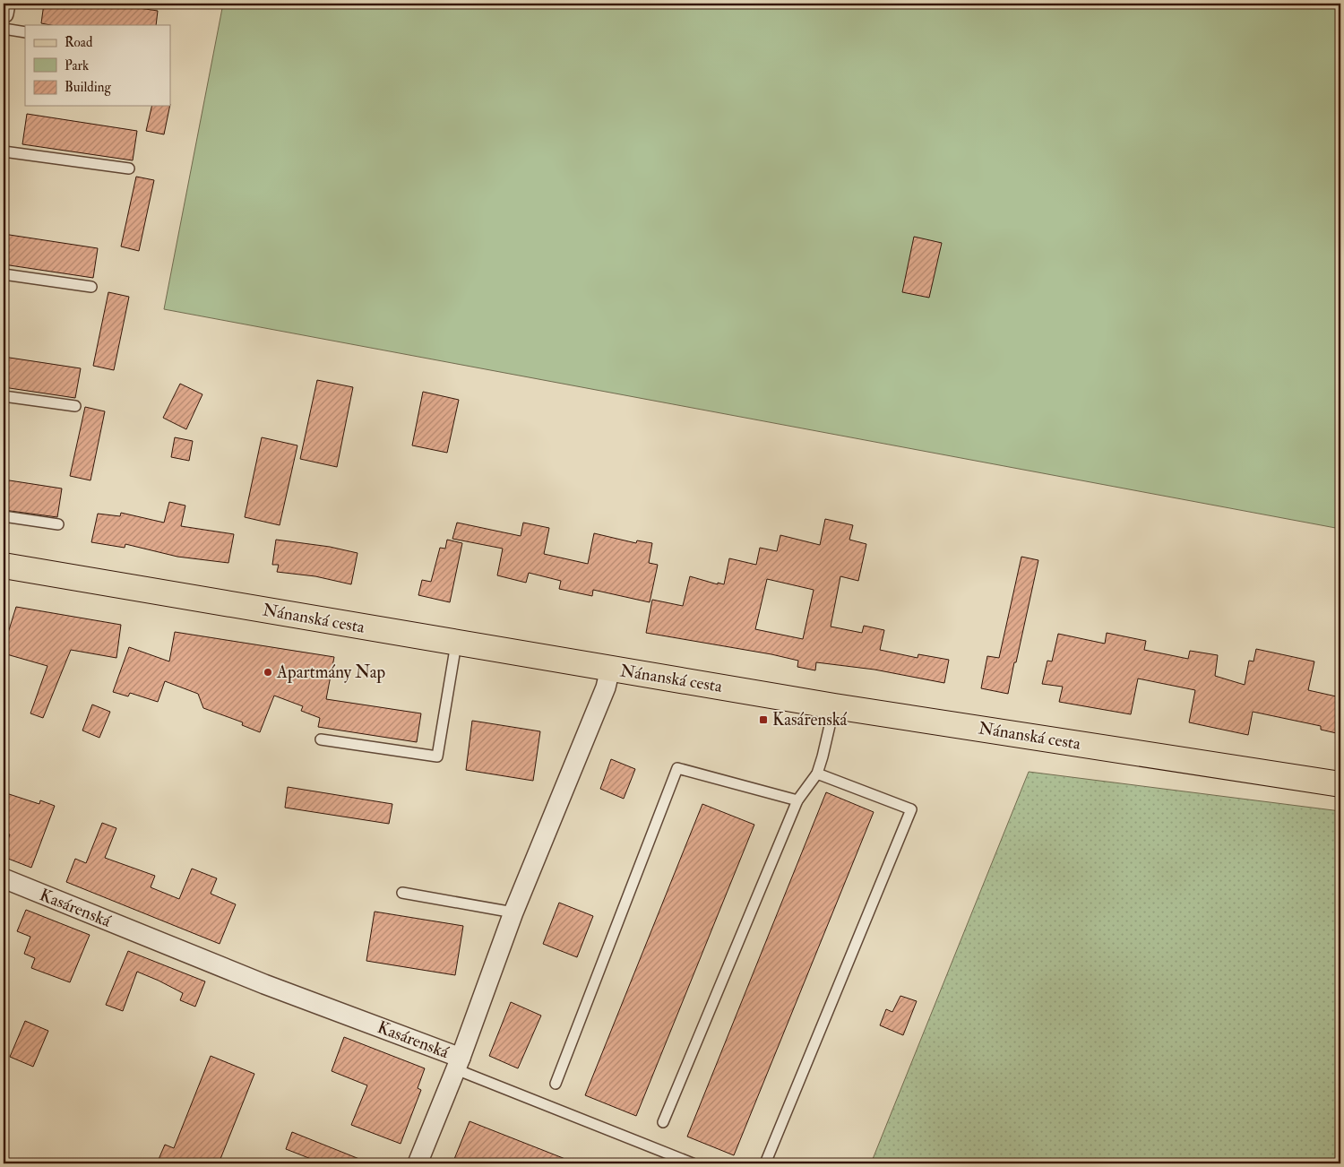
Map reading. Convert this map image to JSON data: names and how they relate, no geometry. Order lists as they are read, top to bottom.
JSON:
{
  "streets": {
    "main road": ["Nánanská cesta"],
    "street": ["Kasárenská"]
  },
  "crossings": [
    ["Nánanská cesta", "Kasárenská"]
  ],
  "places": {
    "other": ["Apartmány Nap"],
    "transit": ["Kasárenská"]
  },
  "legend": ["Road", "Park", "Building"]
}
